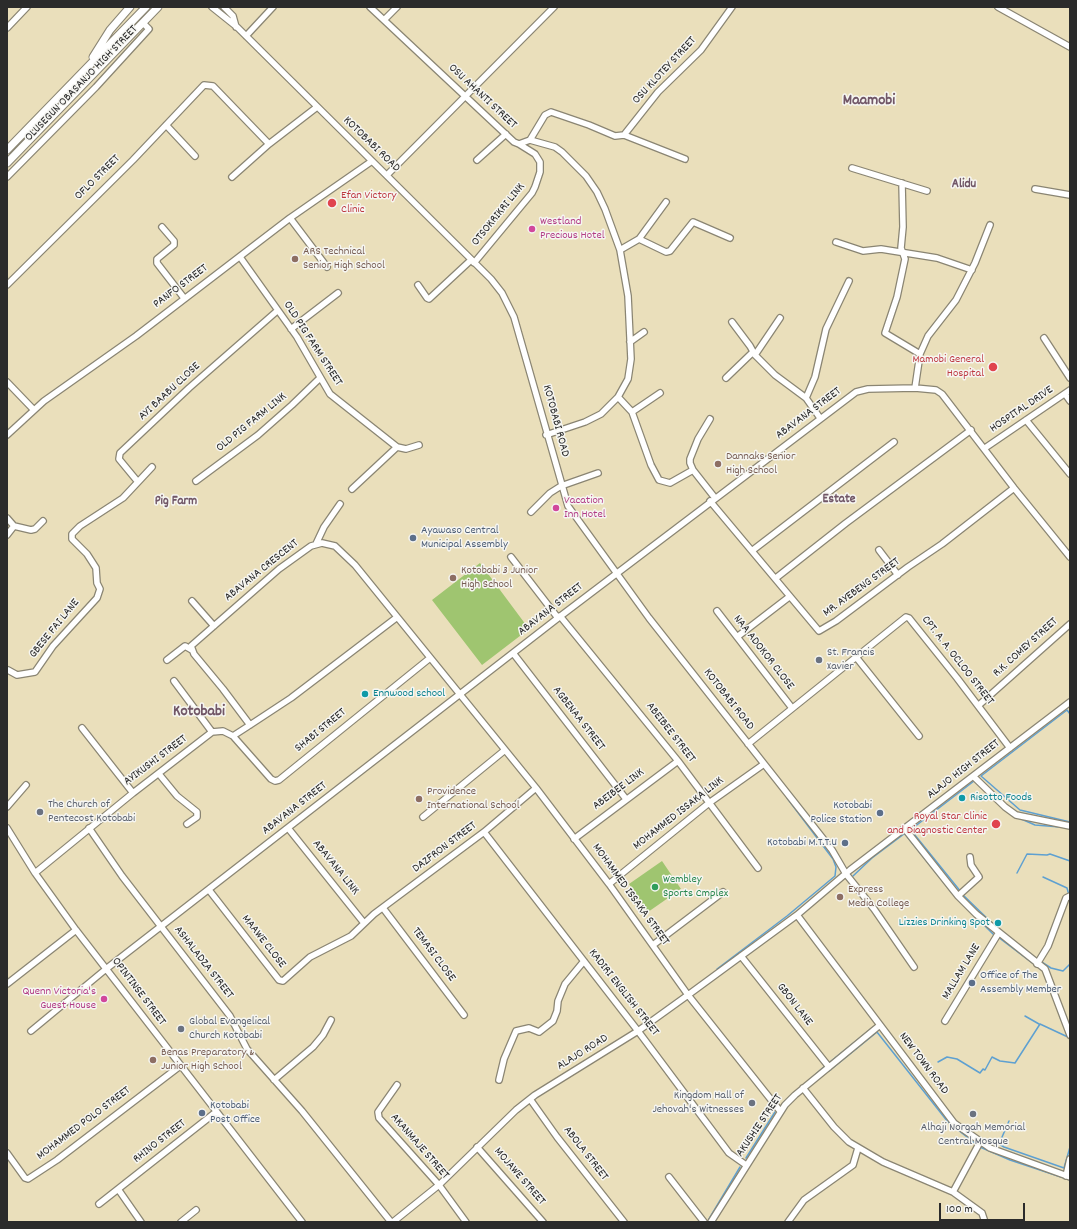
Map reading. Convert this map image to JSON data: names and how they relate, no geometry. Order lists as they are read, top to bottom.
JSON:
{
  "streets": {
    "main road": ["OLUSEGUN OBASANJO HIGH STREET"],
    "street": [
      "OSU KLOTEY STREET",
      "OSU AHANTI STREET",
      "KOTOBABI ROAD",
      "OFLO STREET",
      "OTSOKRIKRI LINK",
      "PANFO STREET",
      "OLD PIG FARM STREET",
      "AYI BAABU CLOSE",
      "HOSPITAL DRIVE",
      "ABAVANA STREET",
      "OLD PIG FARM LINK",
      "ABAVANA CRESCENT",
      "MR. AYEBENG STREET",
      "GBESE FAI LANE",
      "R.K. COMEY STREET",
      "NAA ADOKOR CLOSE",
      "CPT. A. A. OCLOO STREET",
      "AGBENAA STREET",
      "SHABI STREET",
      "ABEIBEE STREET",
      "AYIKUSHI STREET",
      "ALAJO HIGH STREET",
      "ABEIBEE LINK",
      "MOHAMMED ISSAKA LINK",
      "DAZFRON STREET",
      "ABAVANA LINK",
      "MOHAMMED ISSAKA STREET",
      "MAAWE CLOSE",
      "TEMASI CLOSE",
      "ASHALADZA STREET",
      "MALLAM LANE",
      "OPINTINSE STREET",
      "KADIRI ENGLISH STREET",
      "GBON LANE",
      "ALAJO ROAD",
      "NEW TOWN ROAD",
      "MOHAMMED POLO STREET",
      "AKUSHIE STREET",
      "RHINO STREET",
      "AKANMAJE STREET",
      "ABOLA STREET",
      "MOJAWE STREET"
    ]
  },
  "crossings": [
    ["OSU AHANTI STREET", "OTSOKRIKRI LINK"],
    ["KOTOBABI ROAD", "OTSOKRIKRI LINK"],
    ["KOTOBABI ROAD", "PANFO STREET"],
    ["KOTOBABI ROAD", "ABAVANA STREET"],
    ["KOTOBABI ROAD", "CPT. A. A. OCLOO STREET"],
    ["KOTOBABI ROAD", "ALAJO HIGH STREET"],
    ["KOTOBABI ROAD", "MOHAMMED ISSAKA LINK"],
    ["PANFO STREET", "OLD PIG FARM STREET"],
    ["OLD PIG FARM STREET", "AYI BAABU CLOSE"],
    ["OLD PIG FARM STREET", "OLD PIG FARM LINK"],
    ["AYI BAABU CLOSE", "GBESE FAI LANE"],
    ["HOSPITAL DRIVE", "ABAVANA STREET"],
    ["ABAVANA STREET", "ABAVANA CRESCENT"],
    ["ABAVANA STREET", "MR. AYEBENG STREET"],
    ["ABAVANA STREET", "AGBENAA STREET"],
    ["ABAVANA STREET", "ABEIBEE STREET"],
    ["ABAVANA STREET", "ABAVANA LINK"],
    ["ABAVANA STREET", "MOHAMMED ISSAKA STREET"],
    ["ABAVANA STREET", "MAAWE CLOSE"],
    ["ABAVANA STREET", "ASHALADZA STREET"],
    ["ABAVANA STREET", "OPINTINSE STREET"],
    ["ABAVANA CRESCENT", "SHABI STREET"],
    ["ABAVANA CRESCENT", "MOHAMMED ISSAKA STREET"],
    ["R.K. COMEY STREET", "CPT. A. A. OCLOO STREET"],
    ["NAA ADOKOR CLOSE", "CPT. A. A. OCLOO STREET"],
    ["CPT. A. A. OCLOO STREET", "ALAJO HIGH STREET"],
    ["AGBENAA STREET", "ABEIBEE LINK"],
    ["ABEIBEE STREET", "ABEIBEE LINK"],
    ["ABEIBEE STREET", "MOHAMMED ISSAKA LINK"],
    ["AYIKUSHI STREET", "ASHALADZA STREET"],
    ["AYIKUSHI STREET", "OPINTINSE STREET"],
    ["ALAJO HIGH STREET", "ALAJO ROAD"],
    ["ALAJO HIGH STREET", "NEW TOWN ROAD"],
    ["ABEIBEE LINK", "MOHAMMED ISSAKA STREET"],
    ["MOHAMMED ISSAKA LINK", "MOHAMMED ISSAKA STREET"],
    ["DAZFRON STREET", "ABAVANA LINK"],
    ["DAZFRON STREET", "MOHAMMED ISSAKA STREET"],
    ["DAZFRON STREET", "MAAWE CLOSE"],
    ["DAZFRON STREET", "TEMASI CLOSE"],
    ["DAZFRON STREET", "KADIRI ENGLISH STREET"],
    ["ABAVANA LINK", "MAAWE CLOSE"],
    ["MOHAMMED ISSAKA STREET", "ALAJO ROAD"],
    ["MOHAMMED ISSAKA STREET", "AKUSHIE STREET"],
    ["ASHALADZA STREET", "ALAJO ROAD"],
    ["OPINTINSE STREET", "MOHAMMED POLO STREET"],
    ["OPINTINSE STREET", "RHINO STREET"],
    ["KADIRI ENGLISH STREET", "ALAJO ROAD"],
    ["KADIRI ENGLISH STREET", "AKUSHIE STREET"],
    ["GBON LANE", "ALAJO ROAD"],
    ["GBON LANE", "AKUSHIE STREET"],
    ["ALAJO ROAD", "NEW TOWN ROAD"],
    ["ALAJO ROAD", "AKANMAJE STREET"],
    ["ALAJO ROAD", "ABOLA STREET"],
    ["ALAJO ROAD", "MOJAWE STREET"],
    ["NEW TOWN ROAD", "AKUSHIE STREET"]
  ],
  "districts": [
    "Maamobi",
    "Alidu",
    "Estate",
    "Pig Farm",
    "Kotobabi"
  ],
  "places": [
    "Efan Victory Clinic",
    "Westland Precious Hotel",
    "ARS Technical Senior High School",
    "Mamobi General Hospital",
    "Dannaks Senior High School",
    "Vacation Inn Hotel",
    "Ayawaso Central Municipal Assembly",
    "Kotobabi 3 Junior High School",
    "St. Francis Xavier",
    "Ennwood school",
    "Risotto Foods",
    "Providence International School",
    "The Church of Pentecost Kotobabi",
    "Kotobabi Police Station",
    "Royal Star Clinic and Diagnostic Center",
    "Kotobabi M.T.T.U",
    "Wembley Sports Cmplex",
    "Express Media College",
    "Lizzies Drinking Spot",
    "Office of The Assembly Member",
    "Quenn Victoria's Guest House",
    "Global Evangelical Church Kotobabi",
    "Benas Preparatory & Junior High School",
    "Kingdom Hall of Jehovah's Witnesses",
    "Kotobabi Post Office",
    "Alhaji Norgah Memorial Central Mosque"
  ],
  "scale_bar": "100 m"
}
